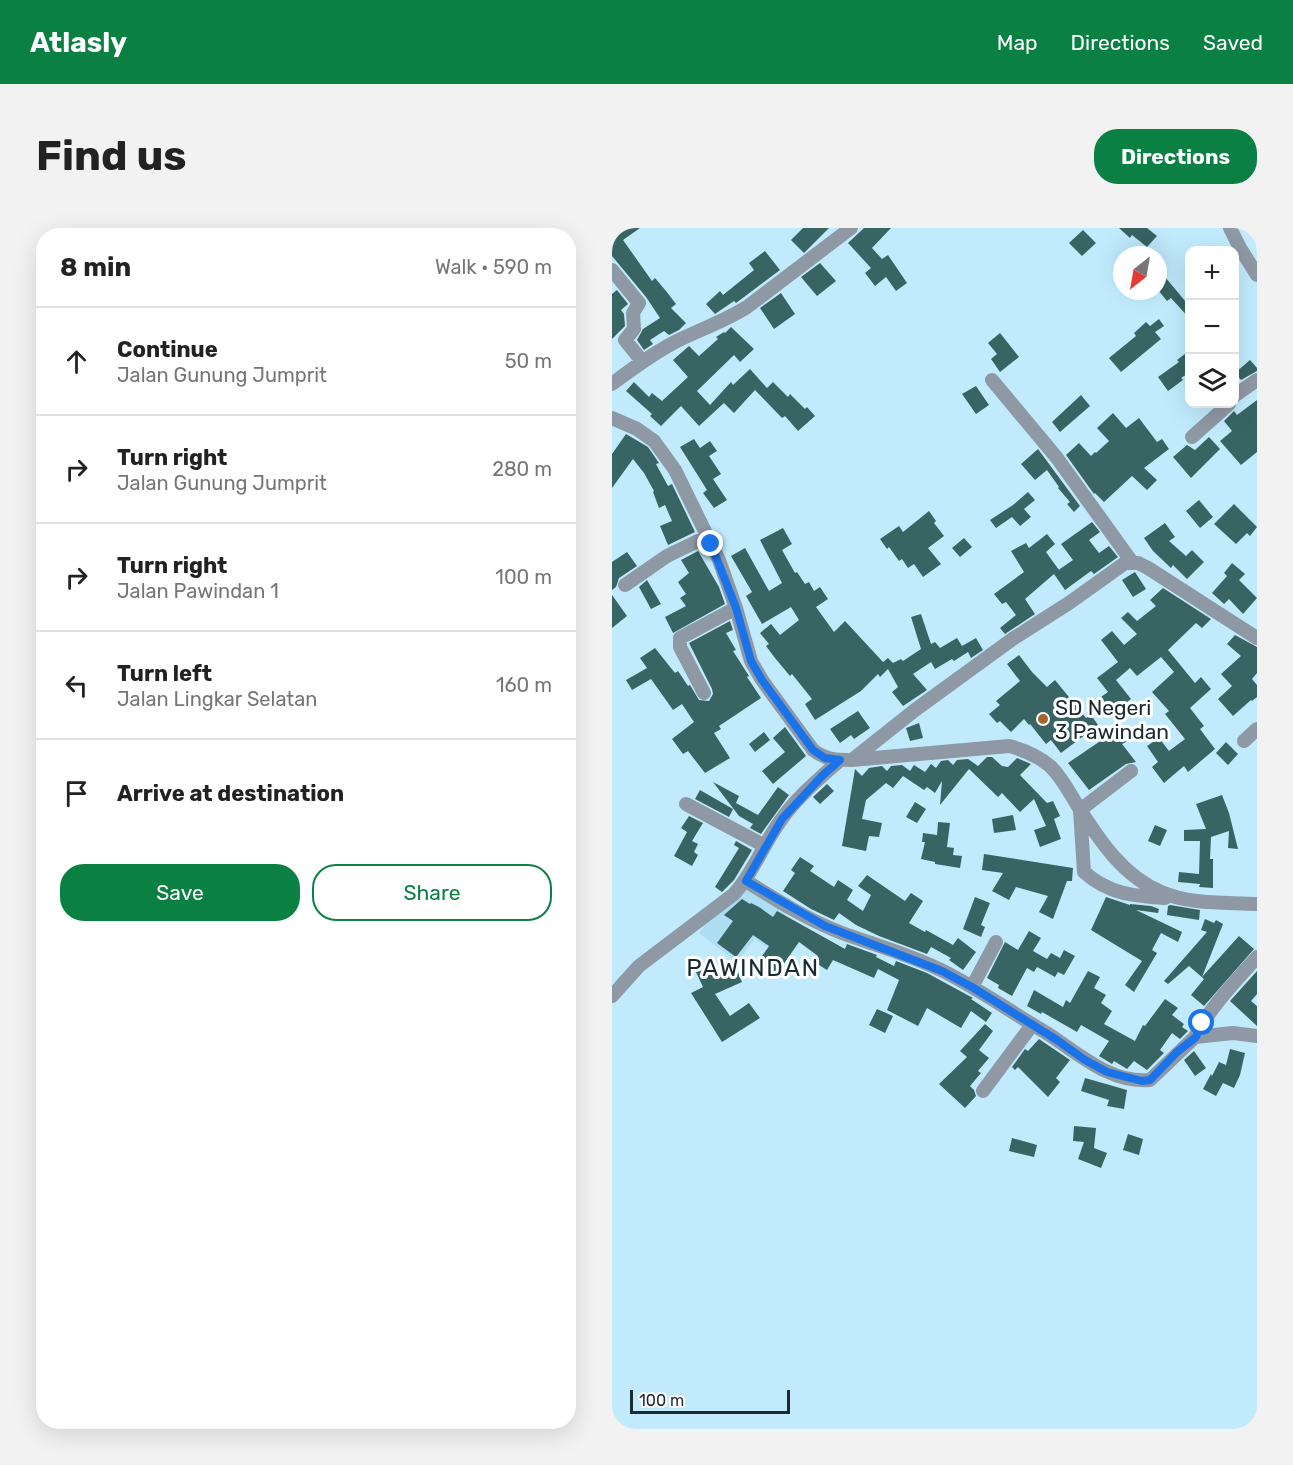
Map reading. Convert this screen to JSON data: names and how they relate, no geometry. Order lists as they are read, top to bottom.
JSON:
{
  "districts": ["PAWINDAN"],
  "places": ["SD Negeri 3 Pawindan"],
  "scale_bar": "100 m",
  "north": "bottom left",
  "page": {
    "header": "Atlasly",
    "nav": ["Map", "Directions", "Saved"],
    "buttons": [
      "Directions",
      ["Save", "Share"]
    ],
    "title": "Find us",
    "heading": ["8 min", "Walk · 590 m"],
    "map_buttons": ["+", "−"],
    "list": [
      ["Continue", "Jalan Gunung Jumprit", "50 m"],
      ["Turn right", "Jalan Gunung Jumprit", "280 m"],
      ["Turn right", "Jalan Pawindan 1", "100 m"],
      ["Turn left", "Jalan Lingkar Selatan", "160 m"],
      "Arrive at destination"
    ],
    "scale": "100 m"
  }
}
